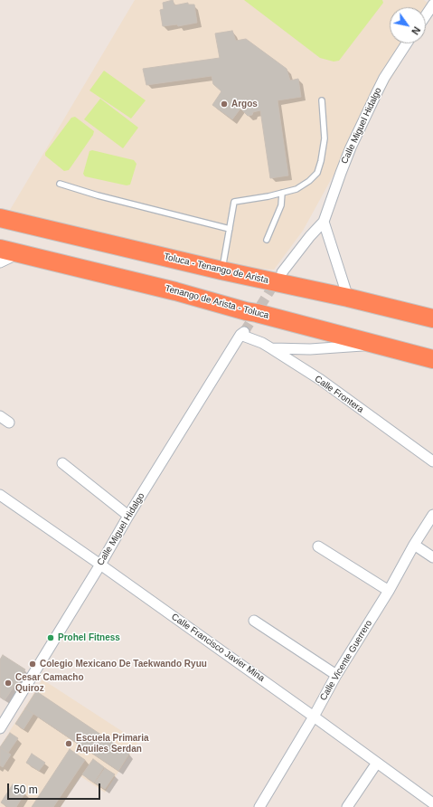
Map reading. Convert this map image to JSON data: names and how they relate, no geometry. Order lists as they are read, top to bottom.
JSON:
{
  "streets": {
    "highway": ["Toluca - Tenango de Arista", "Tenango de Arista - Toluca"],
    "street": [
      "Calle Miguel Hidalgo",
      "Calle Frontera",
      "Calle Francisco Javier Mina",
      "Calle Vicente Guerrero"
    ]
  },
  "crossings": [
    ["Calle Miguel Hidalgo", "Calle Frontera"],
    ["Calle Miguel Hidalgo", "Calle Francisco Javier Mina"],
    ["Calle Francisco Javier Mina", "Calle Vicente Guerrero"]
  ],
  "places": [
    "Argos",
    "Prohel Fitness",
    "Colegio Mexicano De Taekwando Ryuu",
    "Cesar Camacho Quiroz",
    "Escuela Primaria Aquiles Serdan"
  ],
  "scale_bar": "50 m",
  "north": "bottom right"
}
